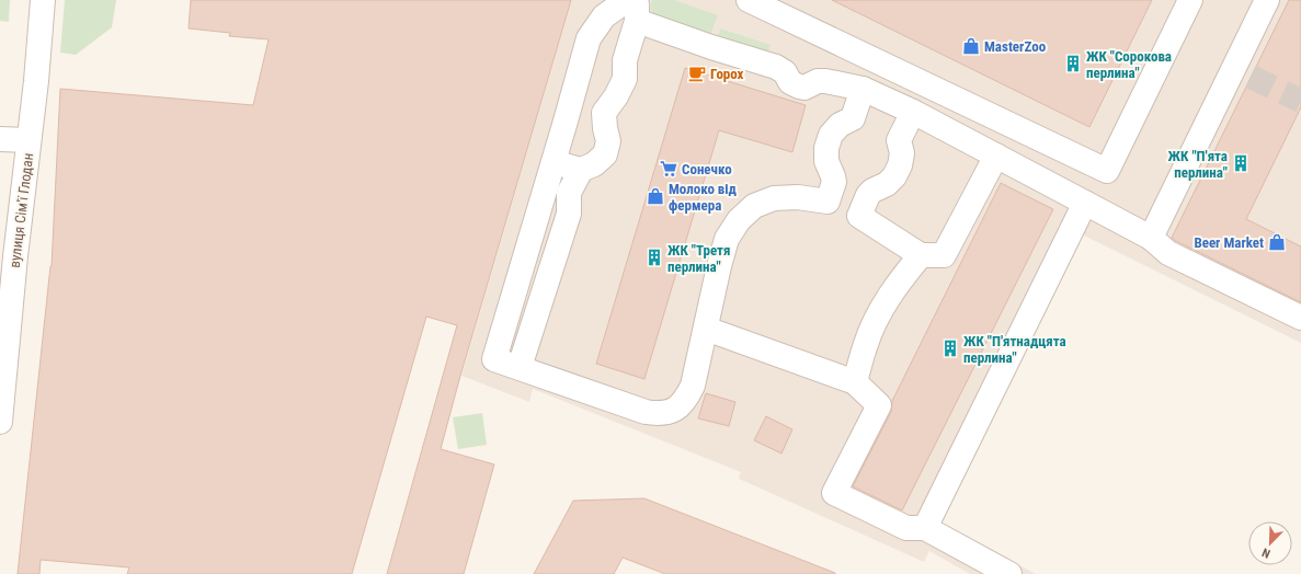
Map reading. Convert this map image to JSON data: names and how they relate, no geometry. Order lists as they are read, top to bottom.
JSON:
{
  "streets": {
    "street": ["вулиця Сім'ї Глодан"]
  },
  "places": {
    "shop": ["MasterZoo", "Молоко від фермера", "Beer Market"],
    "building": [
      "ЖК \"Сорокова перлина\"",
      "ЖК \"П'ята перлина\"",
      "ЖК \"Третя перлина\"",
      "ЖК \"П'ятнадцята перлина\""
    ],
    "cafe": ["Горох"],
    "supermarket": ["Сонечко"]
  },
  "north": "bottom left"
}
